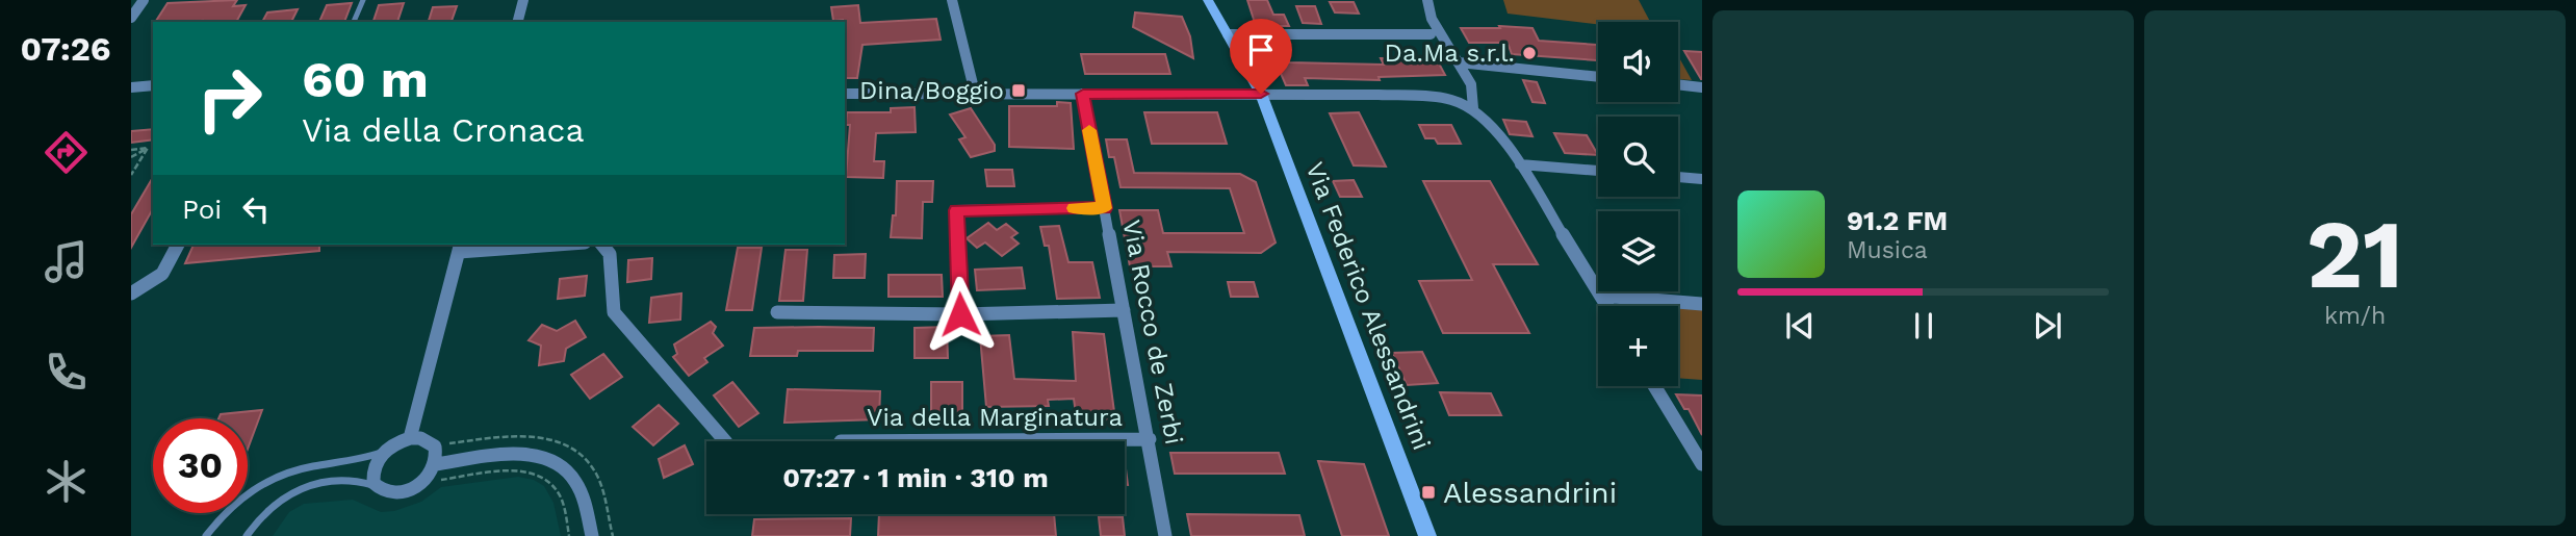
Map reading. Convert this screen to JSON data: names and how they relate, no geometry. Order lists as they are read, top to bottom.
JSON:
{
  "streets": {
    "street": ["Via Federico Alessandrini", "Via Rocco de Zerbi", "Via della Marginatura"]
  },
  "crossings": [
    ["Via Rocco de Zerbi", "Via della Marginatura"]
  ],
  "places": {
    "other": ["Da.Ma s.r.l."],
    "transit": ["Dina/Boggio", "Alessandrini"]
  },
  "page": {
    "tabs": "07:26",
    "tile": ["21", "km/h"],
    "map_buttons": "+",
    "turn": ["60 m", "Via della Cronaca"],
    "then": "Poi",
    "song": ["91.2 FM", "Musica"],
    "limit": "30",
    "trip": "07:27 · 1 min · 310 m"
  }
}
